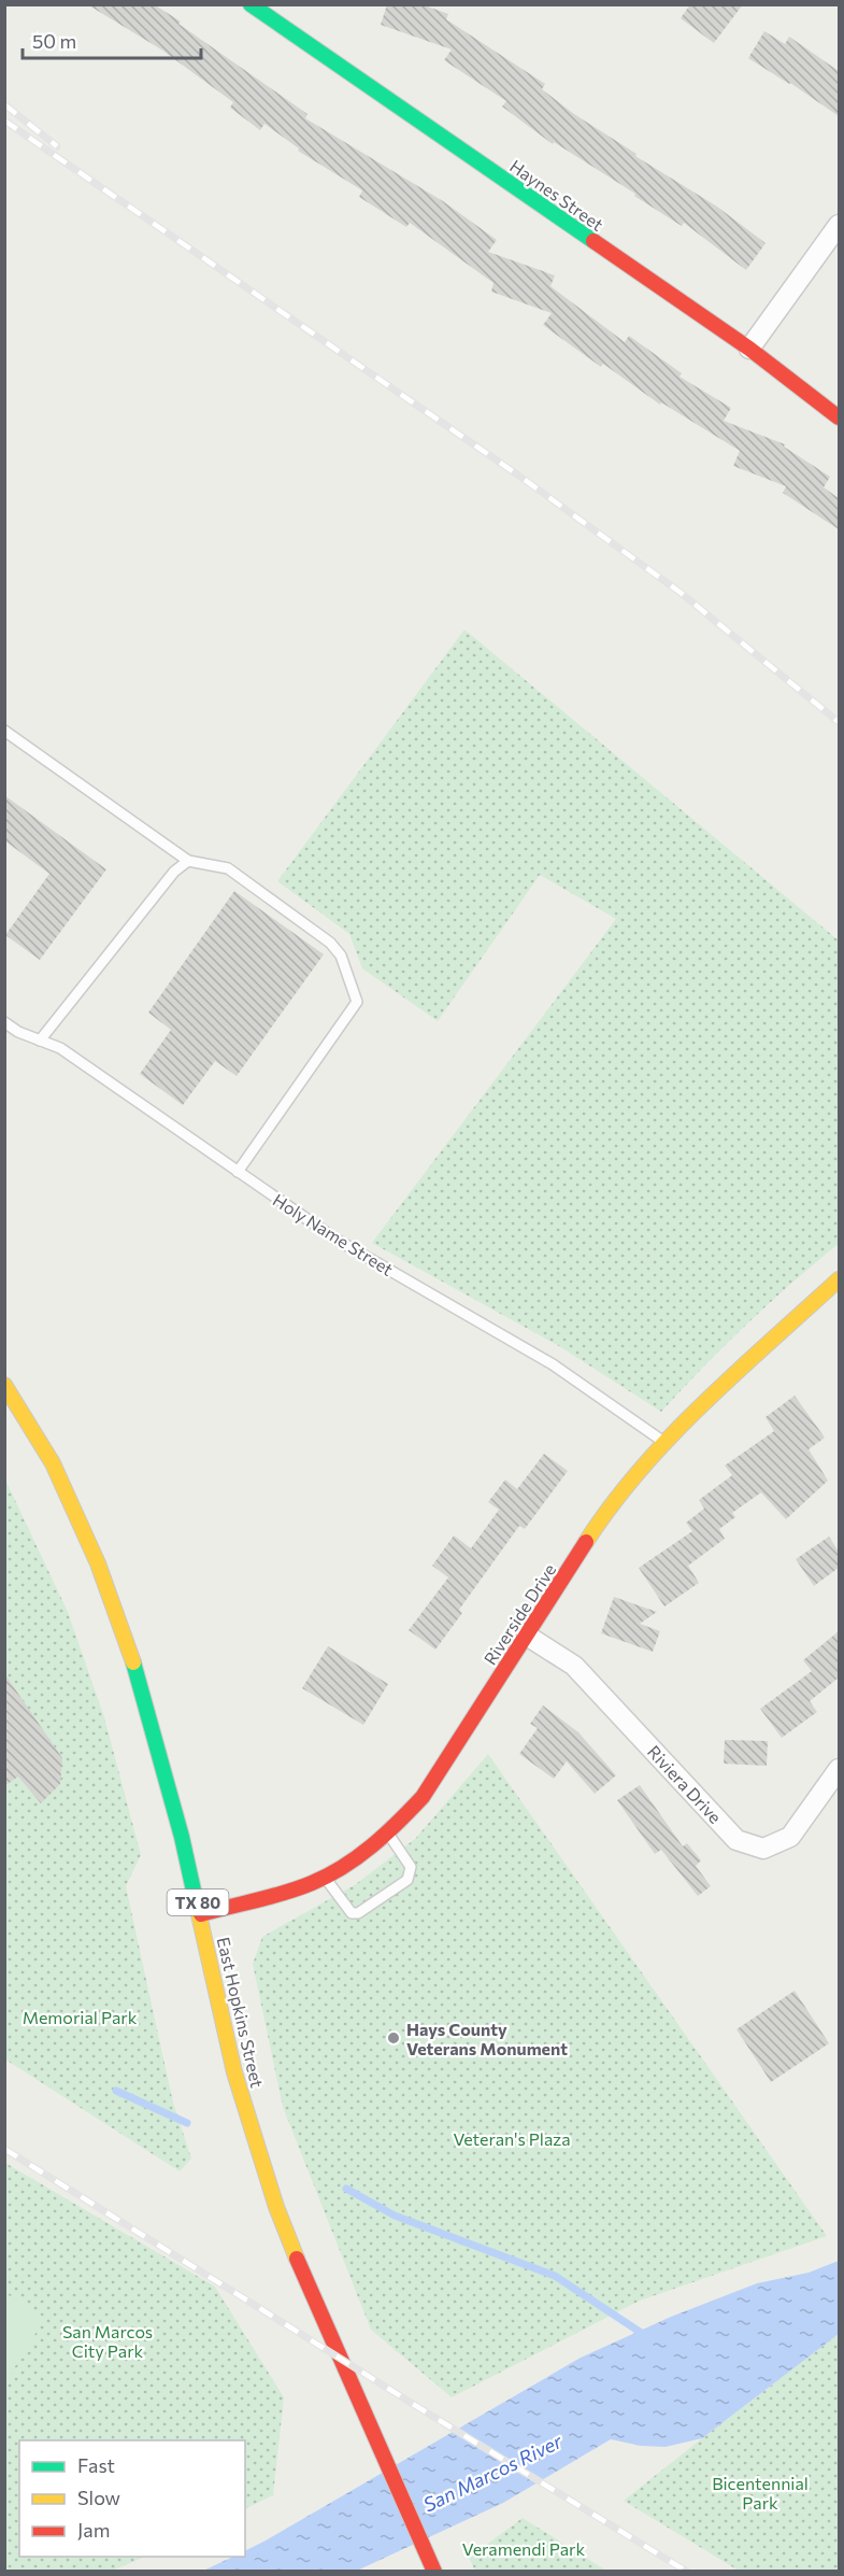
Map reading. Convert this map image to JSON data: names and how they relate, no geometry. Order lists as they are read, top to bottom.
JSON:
{
  "streets": {
    "street": [
      "Haynes Street",
      "Riverside Drive",
      "Riviera Drive",
      "TX 80",
      "East Hopkins Street"
    ],
    "lane": ["Holy Name Street"]
  },
  "crossings": [
    ["Holy Name Street", "Riverside Drive"],
    ["Riverside Drive", "Riviera Drive"],
    ["Riverside Drive", "East Hopkins Street"]
  ],
  "water": ["San Marcos River"],
  "parks": [
    "Memorial Park",
    "Veteran's Plaza",
    "San Marcos City Park",
    "Bicentennial Park",
    "Veramendi Park"
  ],
  "places": ["Hays County Veterans Monument"],
  "legend": ["Fast", "Slow", "Jam"],
  "scale_bar": "50 m"
}
